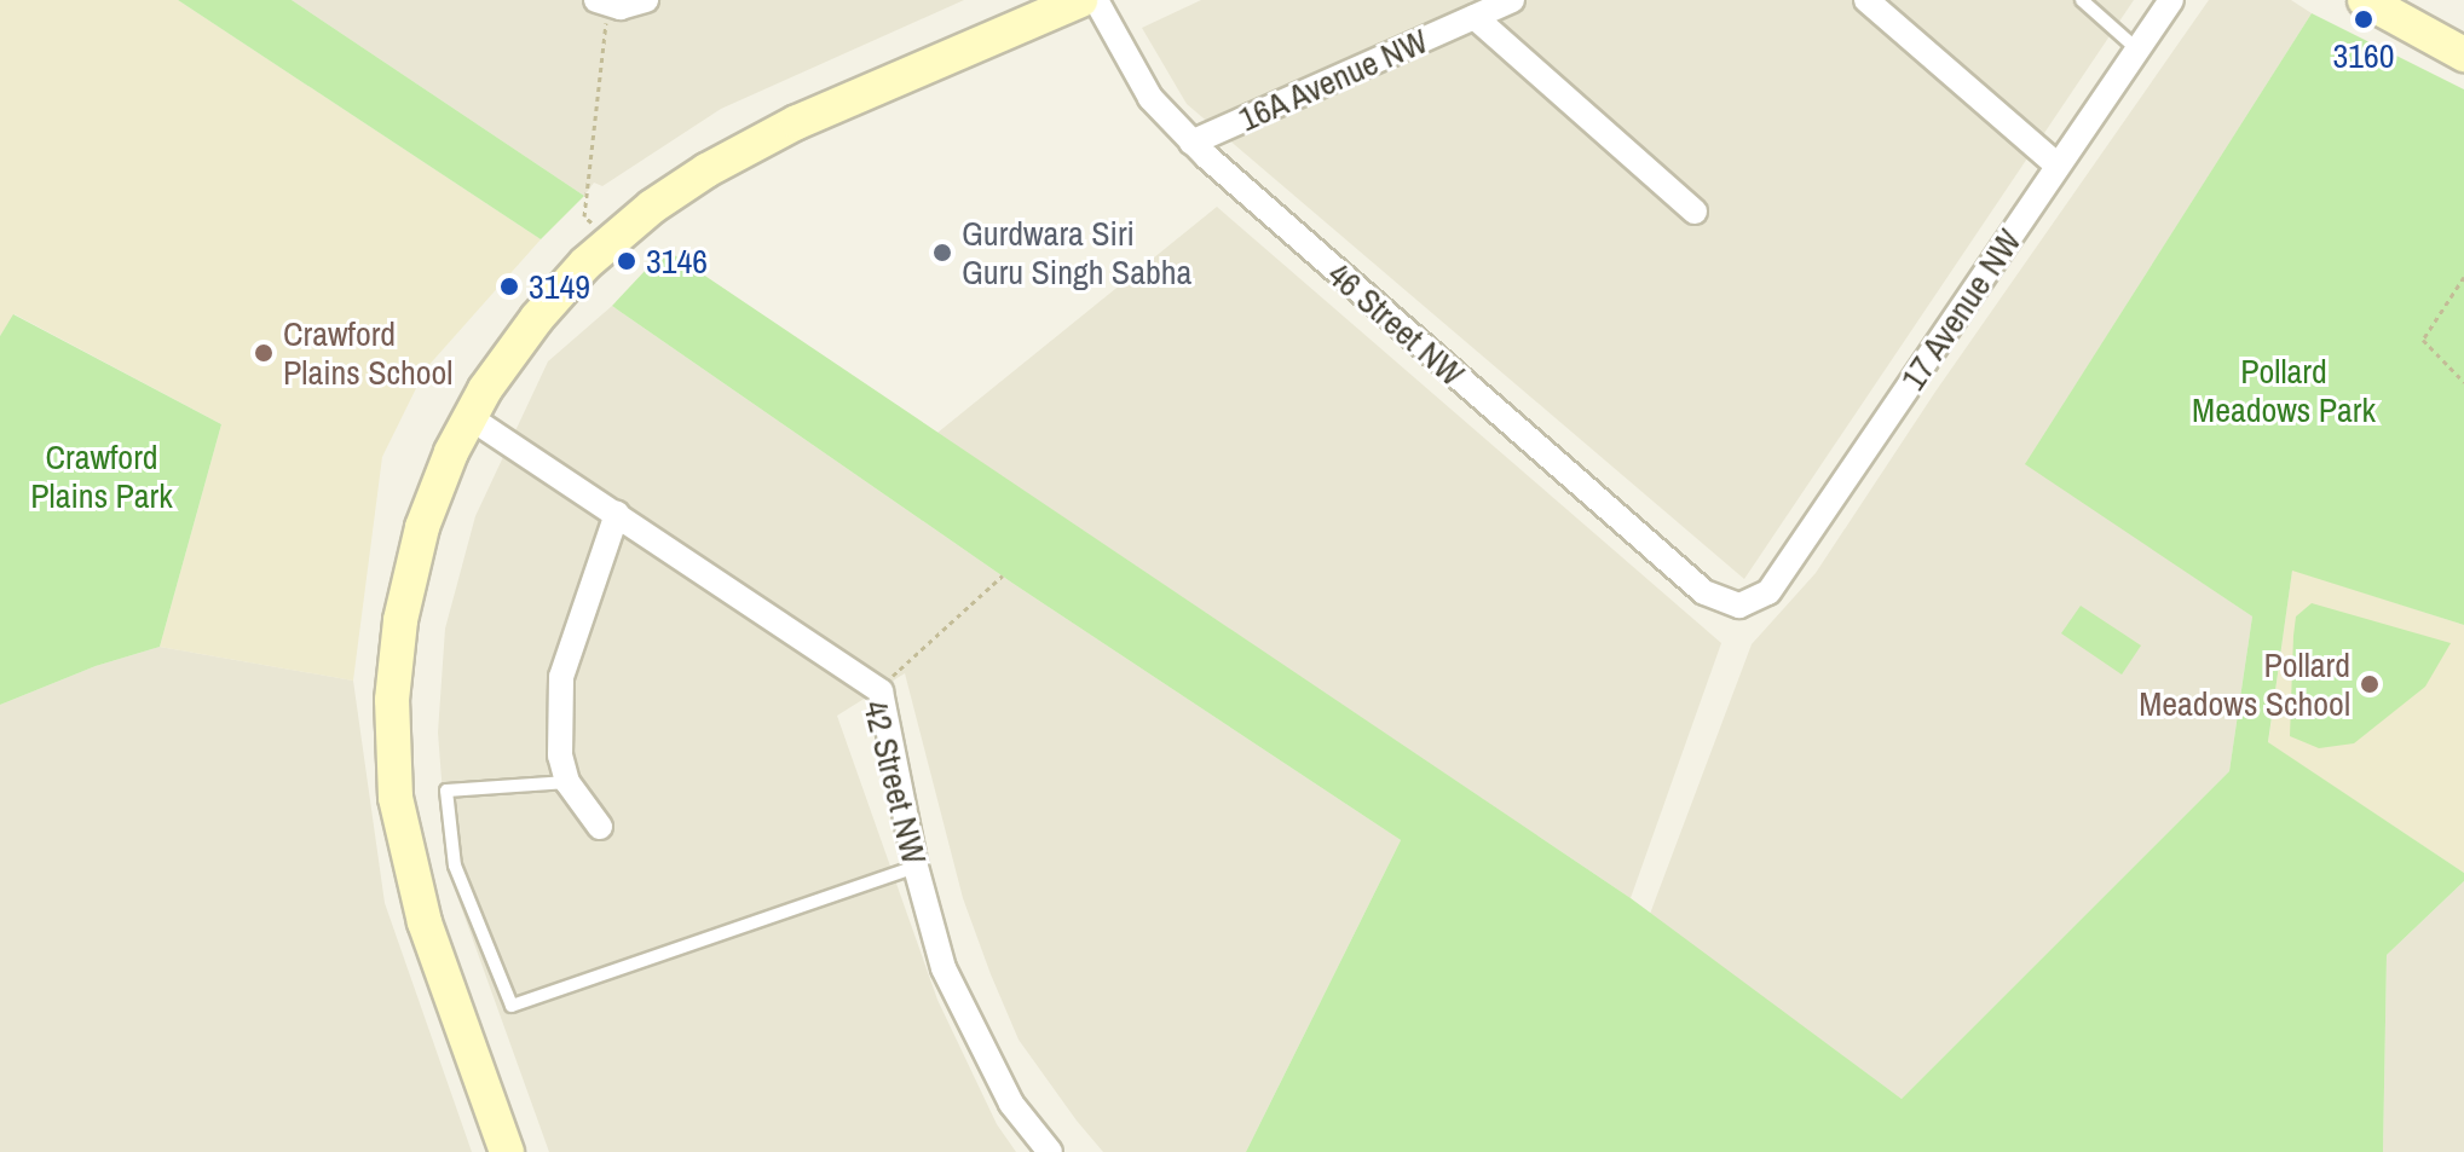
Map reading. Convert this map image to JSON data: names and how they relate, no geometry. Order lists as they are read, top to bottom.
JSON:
{
  "streets": {
    "street": [
      "16A Avenue NW",
      "17 Avenue NW",
      "46 Street NW",
      "42 Street NW"
    ]
  },
  "crossings": [
    ["16A Avenue NW", "46 Street NW"],
    ["17 Avenue NW", "46 Street NW"]
  ],
  "parks": ["Pollard Meadows Park", "Crawford Plains Park"],
  "places": [
    "3160",
    "Gurdwara Siri Guru Singh Sabha",
    "3146",
    "3149",
    "Crawford Plains School",
    "Pollard Meadows School"
  ]
}
